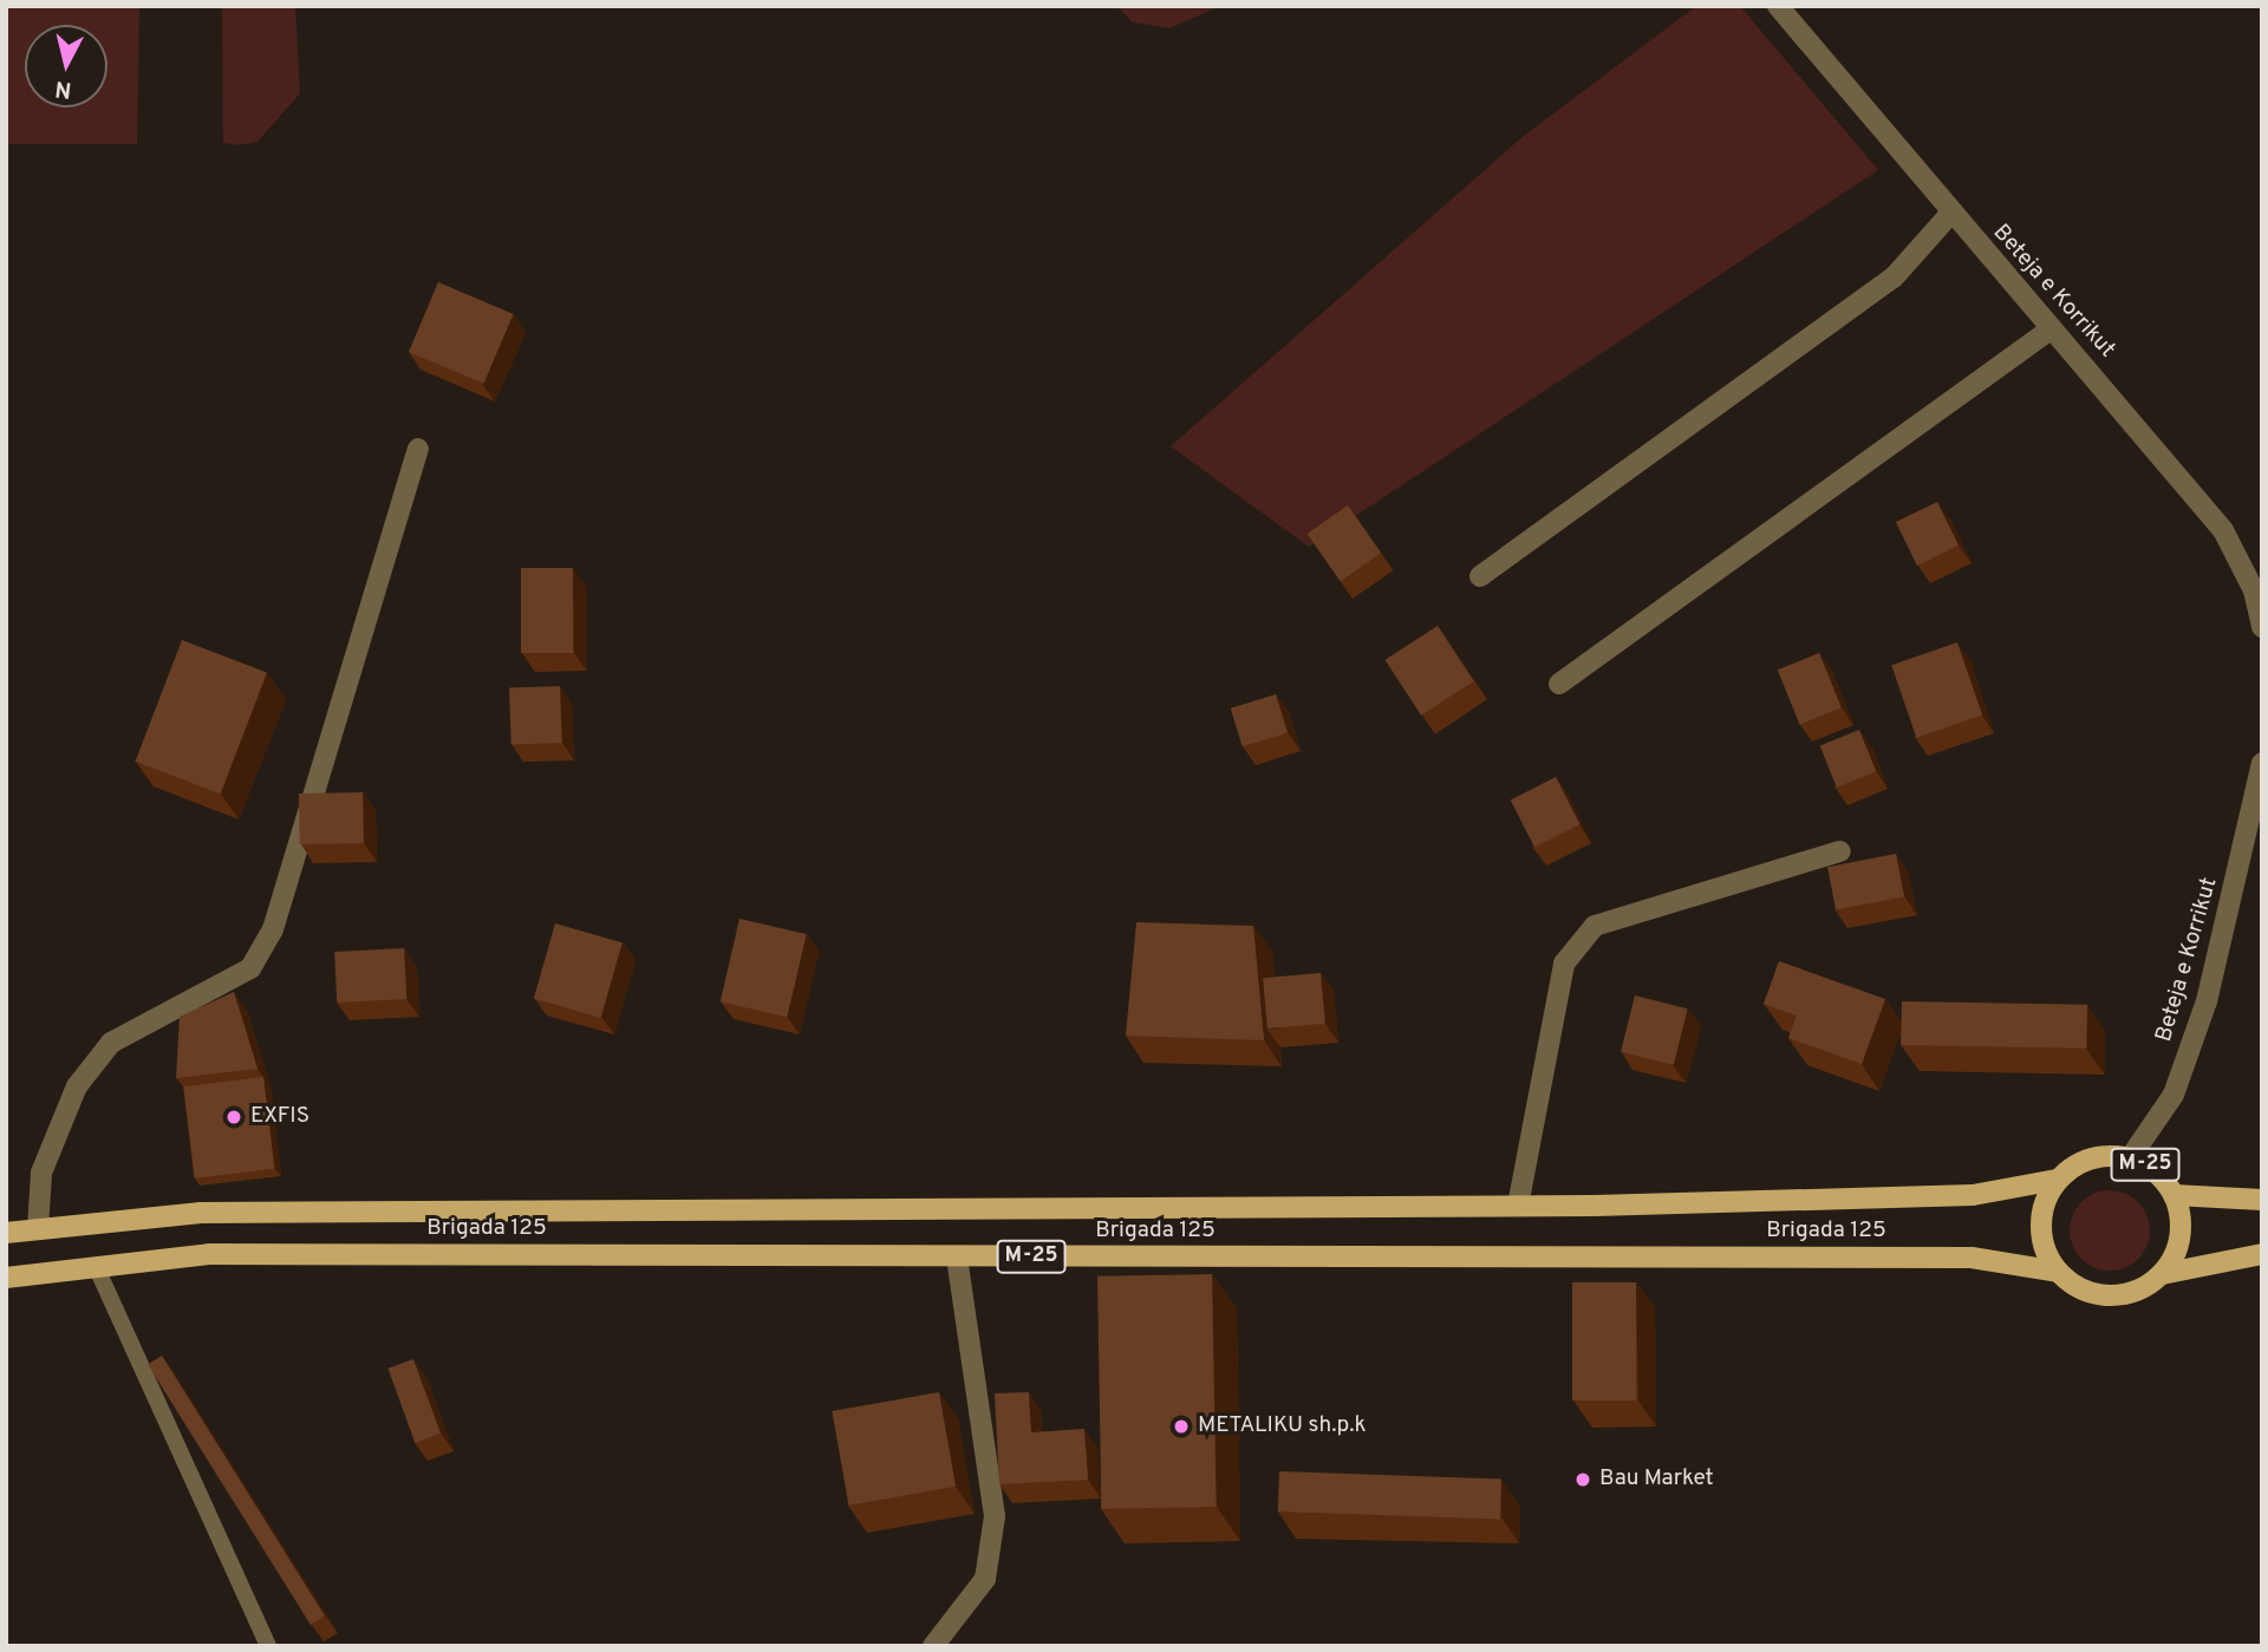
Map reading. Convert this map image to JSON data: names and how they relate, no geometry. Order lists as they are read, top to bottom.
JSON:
{
  "streets": {
    "main road": ["M-25", "Brigada 125"],
    "street": ["Beteja e Korrikut"]
  },
  "crossings": [
    ["Beteja e Korrikut", "M-25"],
    ["Beteja e Korrikut", "Brigada 125"],
    ["M-25", "Brigada 125"]
  ],
  "places": ["EXFIS", "METALIKU sh.p.k", "Bau Market"],
  "north": "bottom"
}
